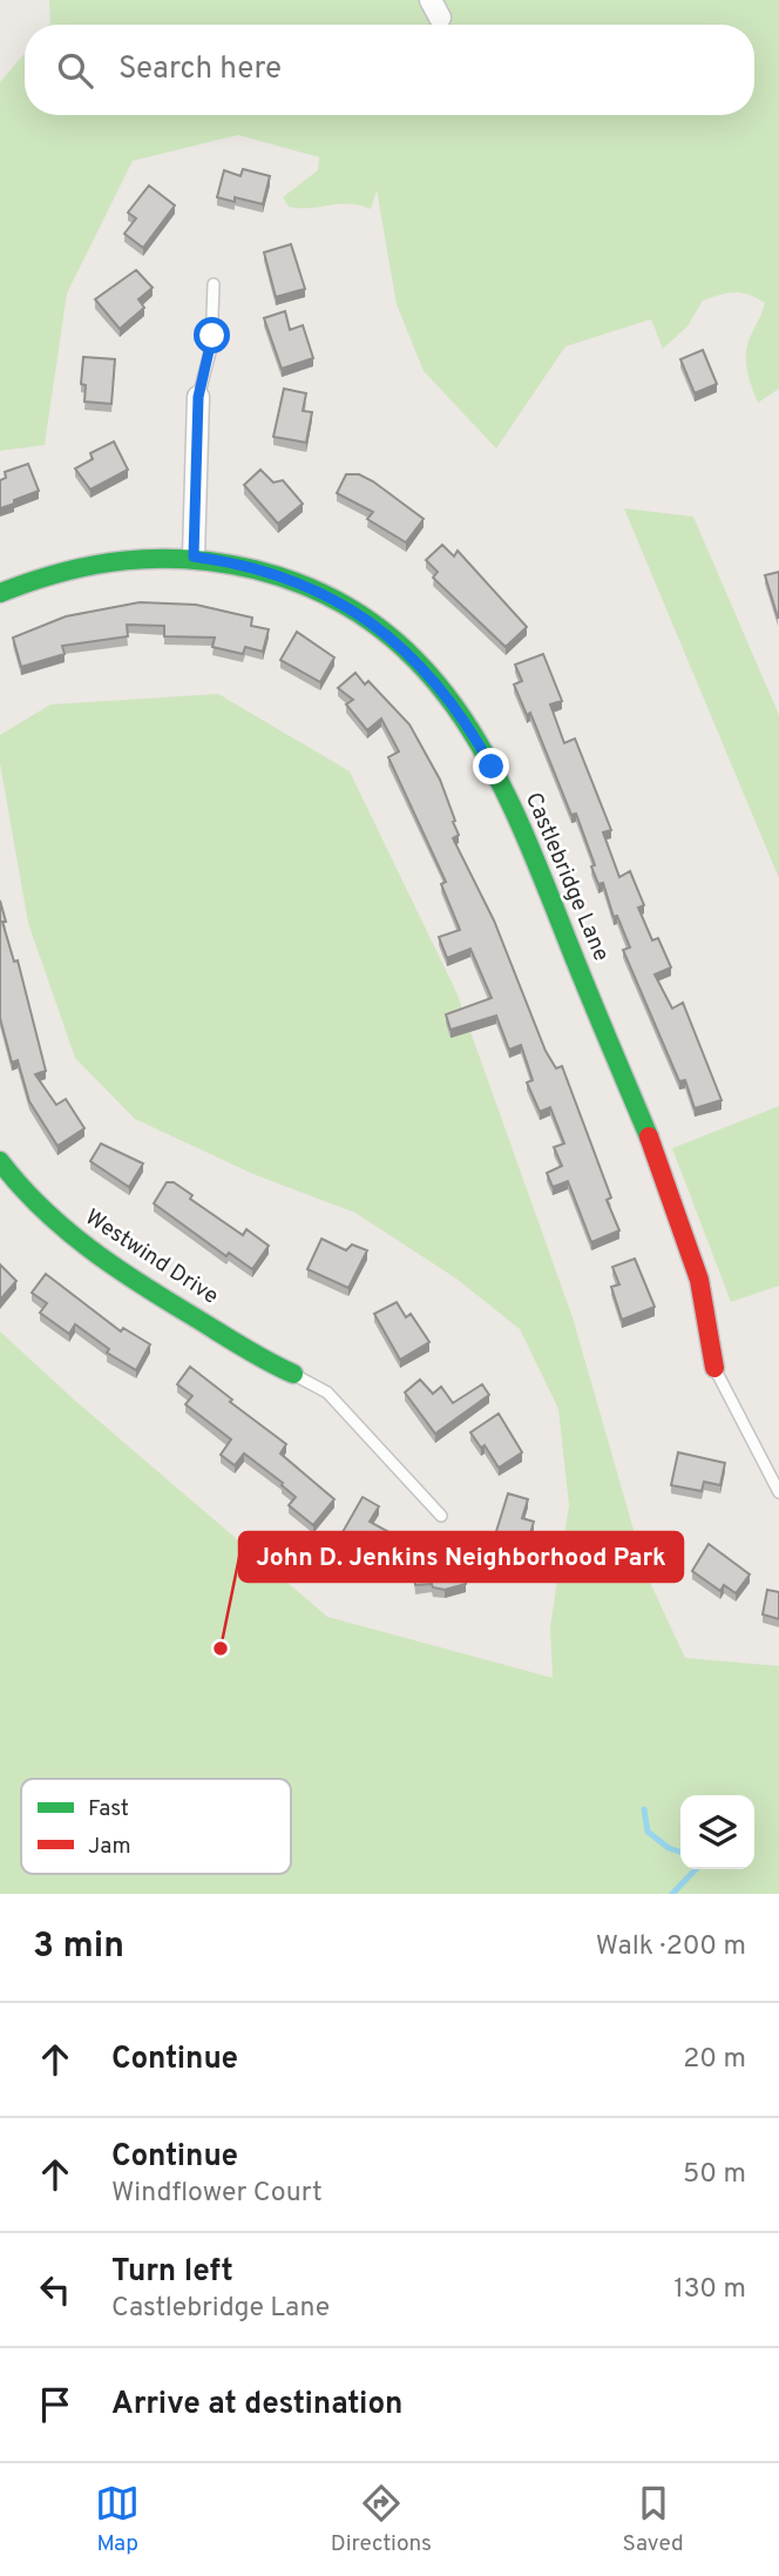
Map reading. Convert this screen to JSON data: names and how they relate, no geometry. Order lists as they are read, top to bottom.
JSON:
{
  "streets": {
    "street": ["Castlebridge Lane", "Westwind Drive"]
  },
  "places": ["John D. Jenkins Neighborhood Park"],
  "legend": ["Fast", "Jam"],
  "page": {
    "search": "Search here",
    "heading": ["3 min", "Walk · 200 m"],
    "list": [
      ["Continue", "20 m"],
      ["Continue", "Windflower Court", "50 m"],
      ["Turn left", "Castlebridge Lane", "130 m"],
      "Arrive at destination"
    ],
    "nav": ["Map", "Directions", "Saved"]
  }
}
